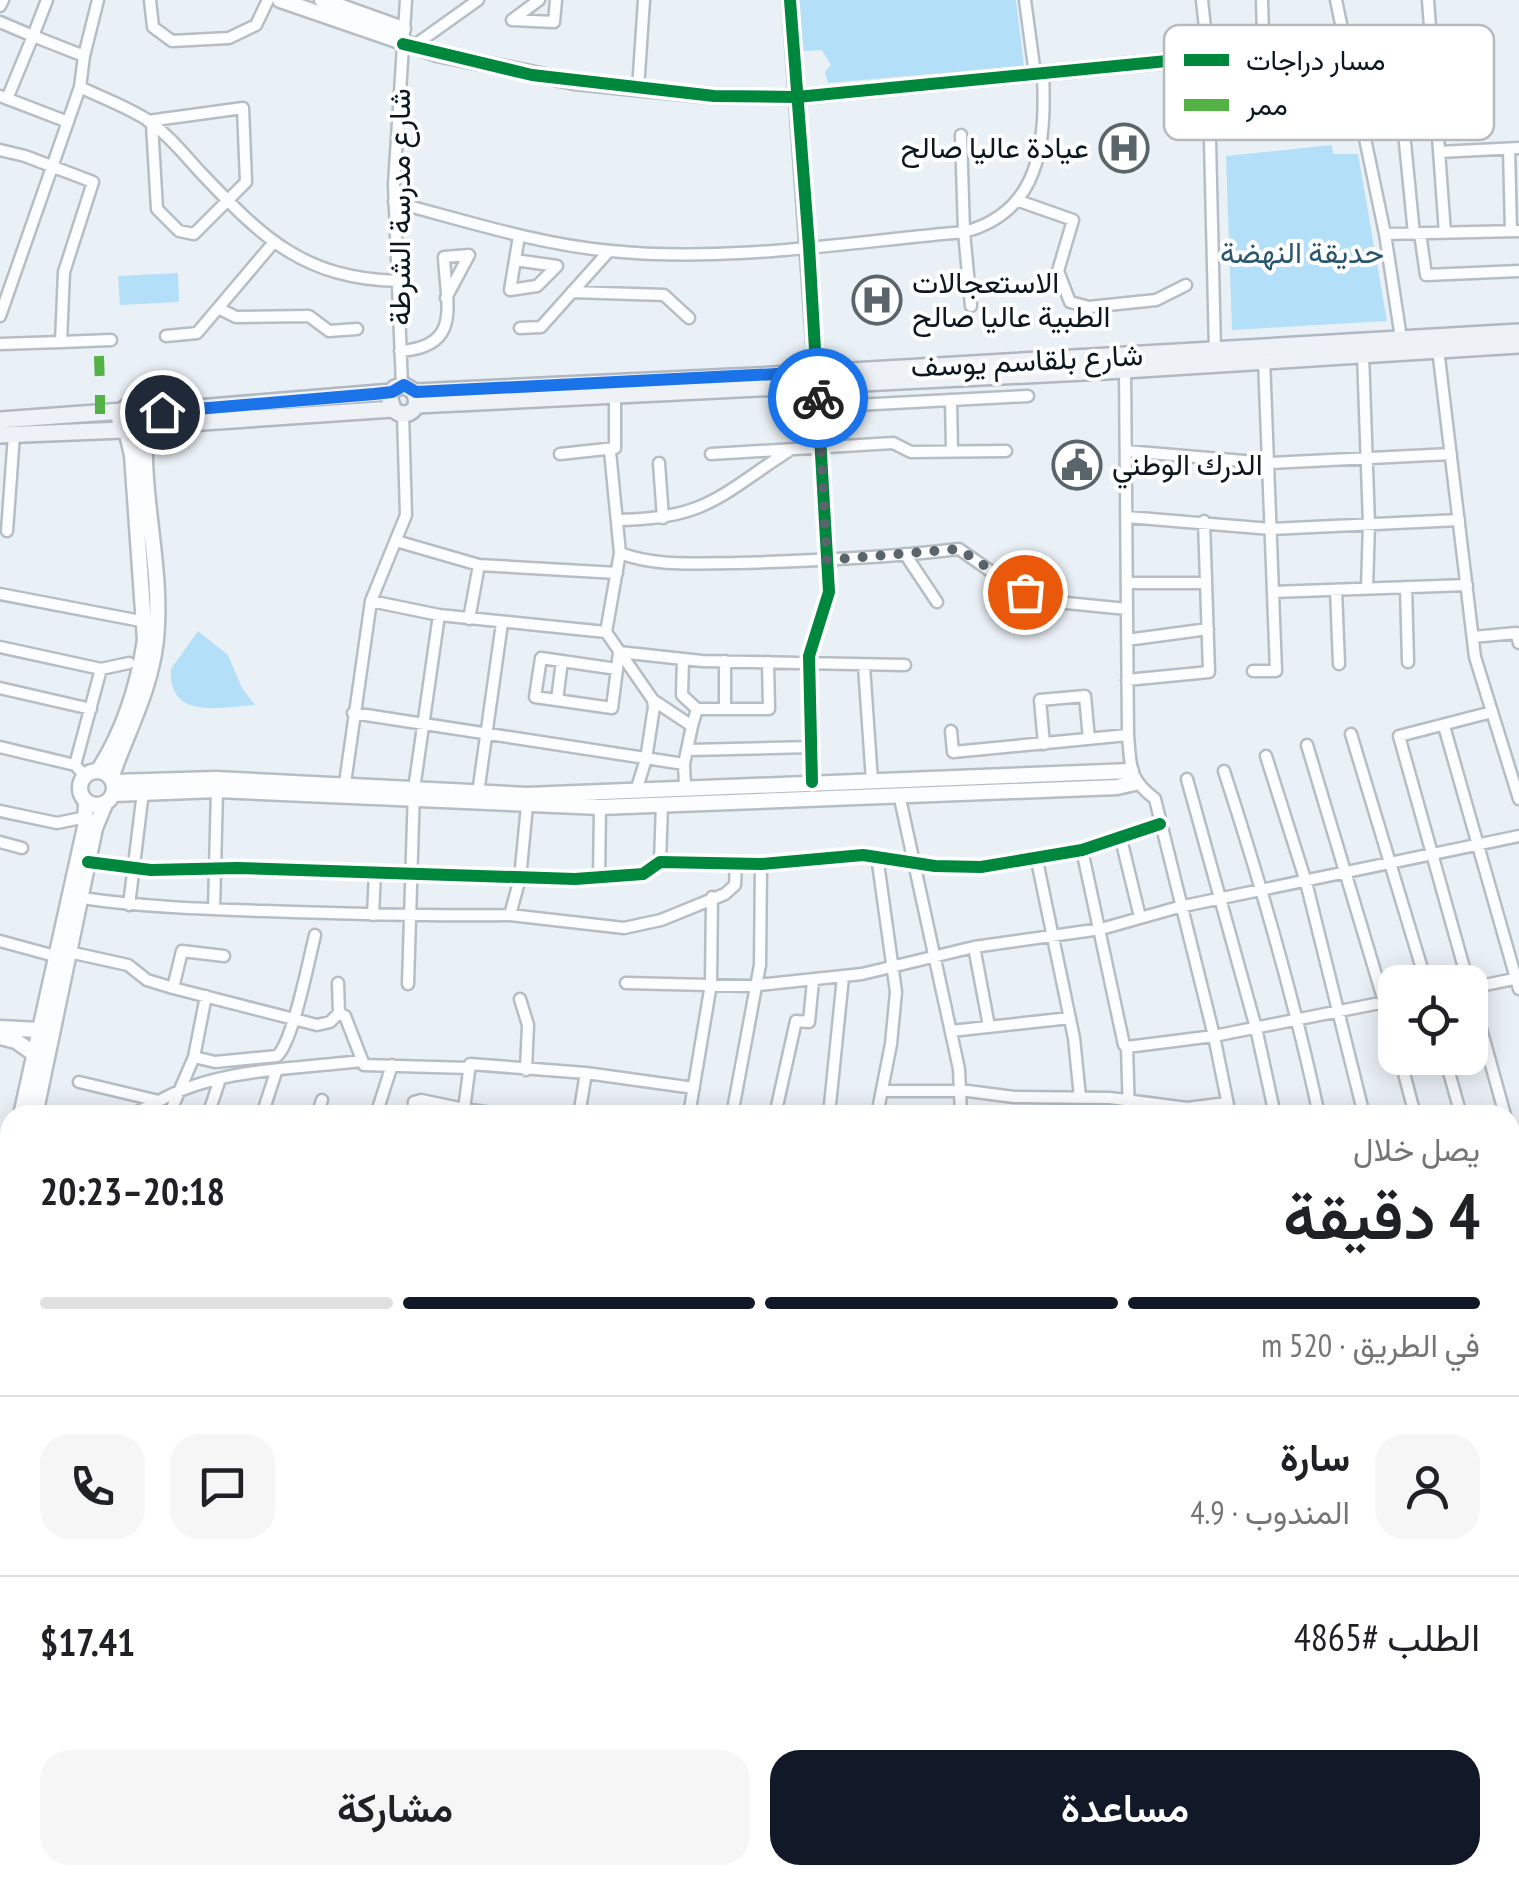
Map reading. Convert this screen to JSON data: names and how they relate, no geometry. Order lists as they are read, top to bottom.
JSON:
{
  "streets": {
    "main road": ["شارع بلقاسم يوسف"],
    "street": ["شارع مدرسة الشرطة"]
  },
  "crossings": [
    ["شارع مدرسة الشرطة", "شارع بلقاسم يوسف"]
  ],
  "parks": ["حديقة النهضة"],
  "places": {
    "hospital": ["عيادة عاليا صالح", "الاستعجالات الطبية عاليا صالح"],
    "public building": ["الدرك الوطني"]
  },
  "legend": ["مسار دراجات", "ممر"],
  "page": {
    "heading": ["4 دقيقة", "يصل خلال", "20:18–20:23"],
    "panel": [
      "سارة",
      "المندوب · 4.9",
      "الطلب #4865",
      "$17.41"
    ],
    "bar": "في الطريق · 520 m",
    "buttons": ["مساعدة", "مشاركة"]
  }
}
